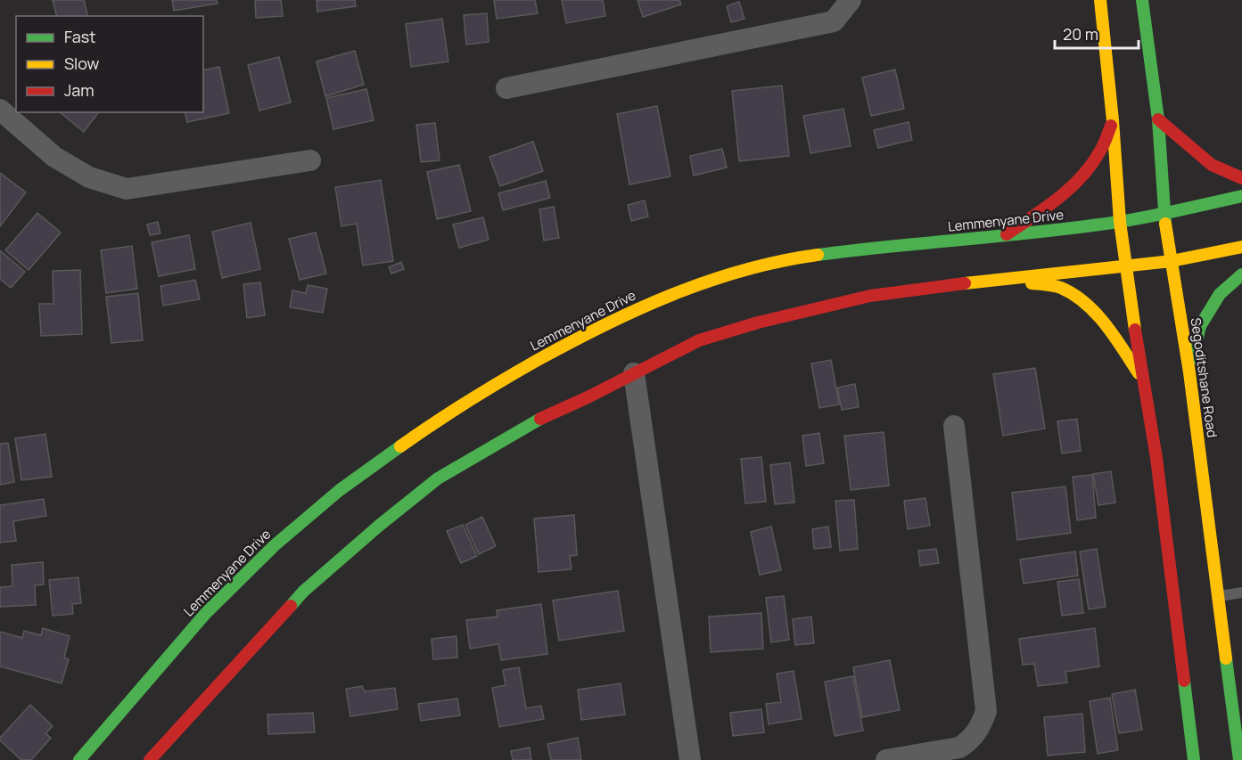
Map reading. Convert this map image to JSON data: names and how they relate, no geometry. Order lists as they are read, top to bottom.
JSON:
{
  "streets": {
    "main road": ["Lemmenyane Drive", "Segoditshane Road"]
  },
  "crossings": [
    ["Lemmenyane Drive", "Segoditshane Road"]
  ],
  "legend": ["Fast", "Slow", "Jam"],
  "scale_bar": "20 m"
}
